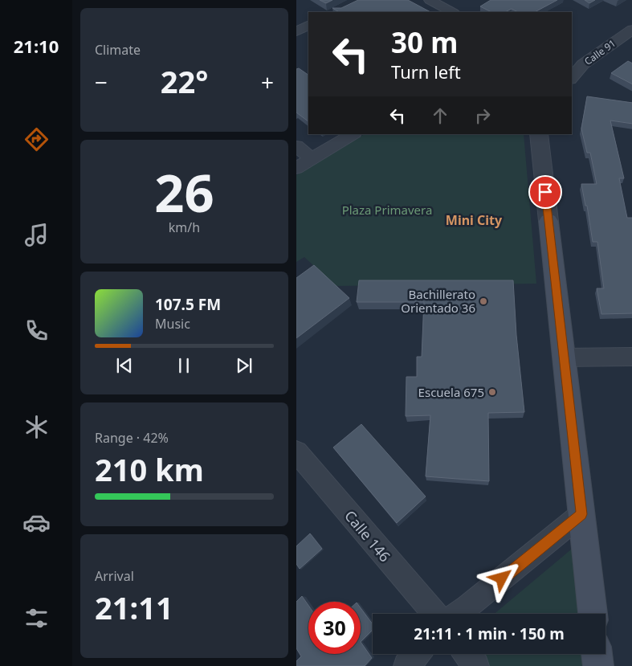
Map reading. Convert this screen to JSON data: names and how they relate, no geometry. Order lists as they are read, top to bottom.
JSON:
{
  "streets": {
    "street": ["Calle 91", "Calle 146"]
  },
  "districts": ["Mini City"],
  "parks": ["Plaza Primavera"],
  "places": ["Bachillerato Orientado 36", "Escuela 675"],
  "page": {
    "tabs": "21:10",
    "tile": [
      "Climate",
      ["26", "km/h"],
      ["Range · 42%", "210 km"],
      ["Arrival", "21:11"]
    ],
    "turn": ["30 m", "Turn left"],
    "heat": ["−", "22°", "+"],
    "song": ["107.5 FM", "Music"],
    "limit": "30",
    "trip": "21:11 · 1 min · 150 m"
  }
}
